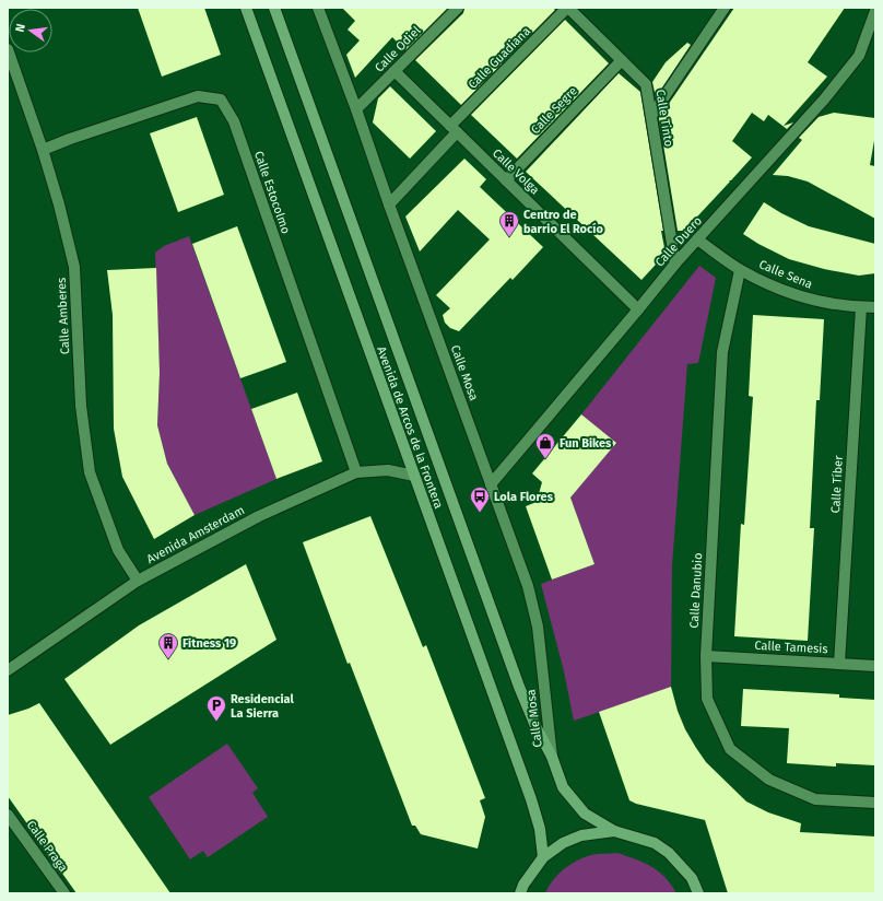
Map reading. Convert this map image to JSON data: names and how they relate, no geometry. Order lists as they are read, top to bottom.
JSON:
{
  "streets": {
    "main road": ["Avenida de Arcos de la Frontera"],
    "street": [
      "Calle Odiel",
      "Calle Guadiana",
      "Calle Segre",
      "Calle Tinto",
      "Calle Volga",
      "Calle Estocolmo",
      "Calle Duero",
      "Calle Sena",
      "Calle Amberes",
      "Calle Mosa",
      "Calle Tíber",
      "Avenida Amsterdam",
      "Calle Danubio",
      "Calle Tamesis",
      "Calle Praga"
    ]
  },
  "crossings": [
    ["Calle Odiel", "Calle Volga"],
    ["Calle Odiel", "Calle Mosa"],
    ["Calle Guadiana", "Calle Tinto"],
    ["Calle Guadiana", "Calle Volga"],
    ["Calle Guadiana", "Calle Mosa"],
    ["Calle Segre", "Calle Tinto"],
    ["Calle Segre", "Calle Volga"],
    ["Calle Tinto", "Calle Duero"],
    ["Calle Volga", "Calle Duero"],
    ["Calle Estocolmo", "Calle Amberes"],
    ["Calle Estocolmo", "Avenida Amsterdam"],
    ["Calle Duero", "Calle Sena"],
    ["Calle Duero", "Calle Mosa"],
    ["Calle Sena", "Calle Tíber"],
    ["Calle Sena", "Calle Danubio"],
    ["Calle Amberes", "Avenida Amsterdam"],
    ["Calle Mosa", "Avenida de Arcos de la Frontera"],
    ["Avenida de Arcos de la Frontera", "Avenida Amsterdam"],
    ["Calle Tíber", "Calle Tamesis"],
    ["Calle Danubio", "Calle Tamesis"]
  ],
  "places": {
    "building": ["Centro de barrio El Rocío", "Fitness 19"],
    "shop": ["Fun Bikes"],
    "bus stop": ["Lola Flores"],
    "parking": ["Residencial La Sierra"]
  },
  "north": "left"
}
